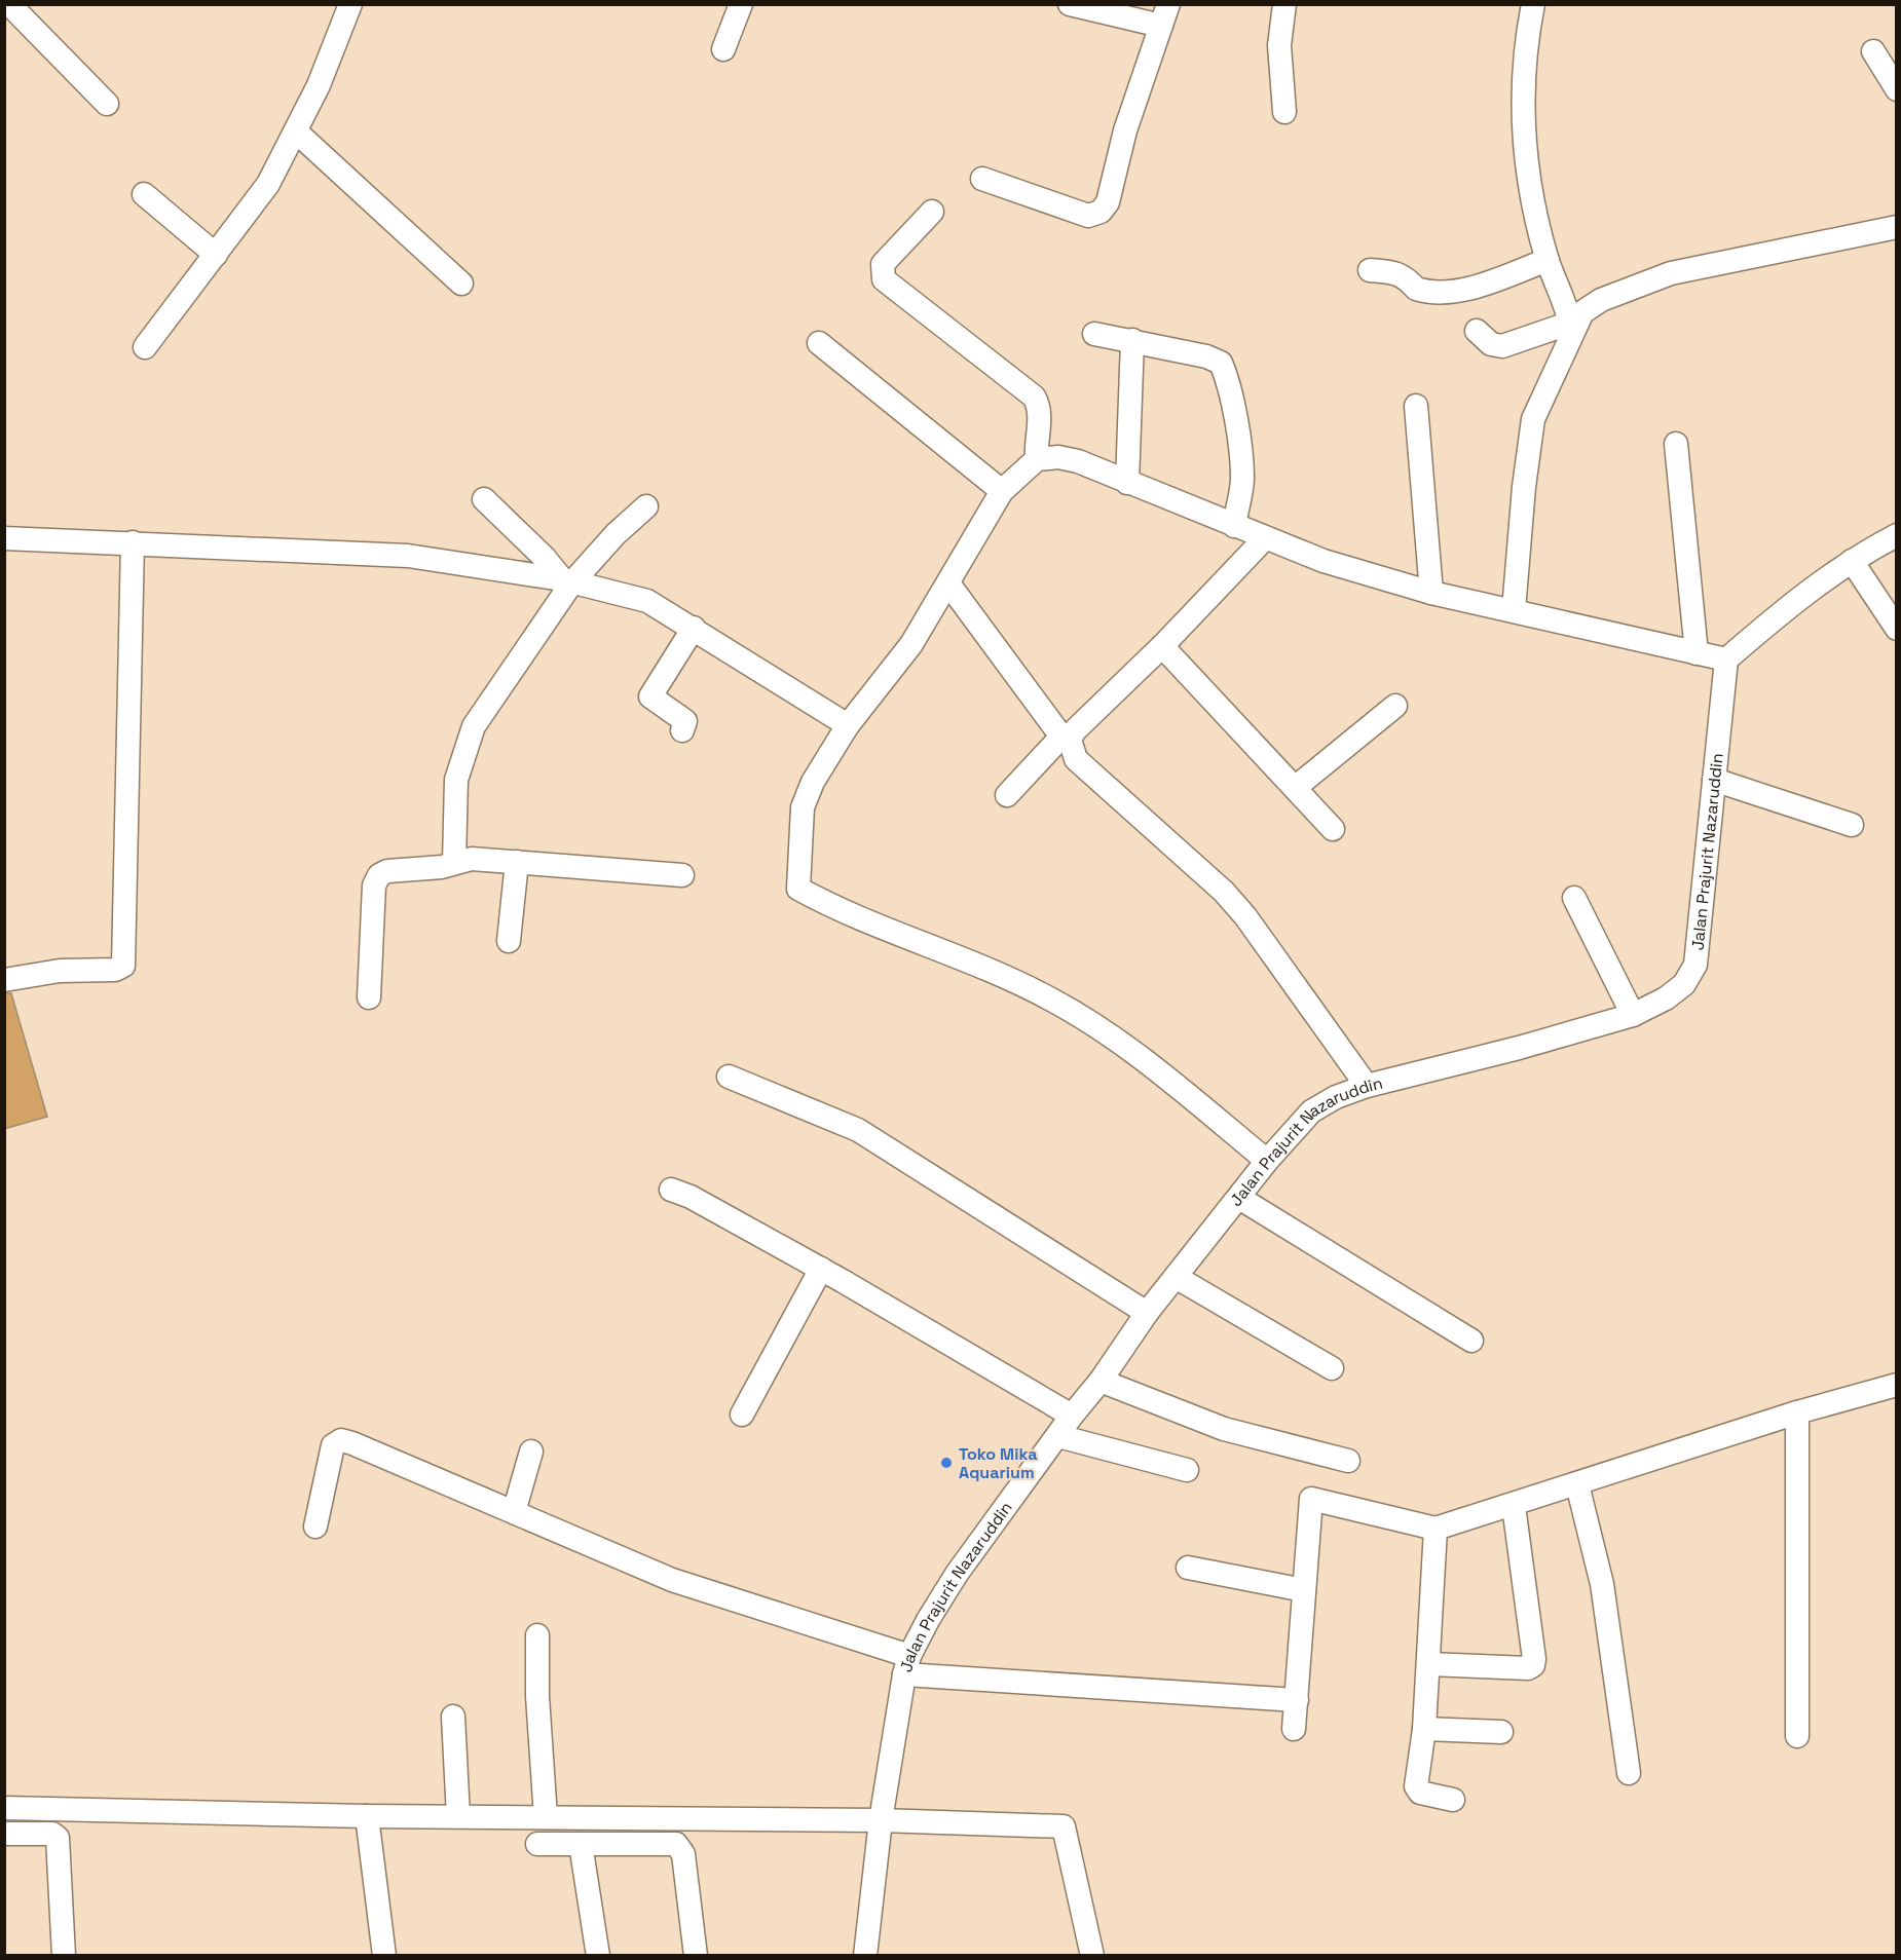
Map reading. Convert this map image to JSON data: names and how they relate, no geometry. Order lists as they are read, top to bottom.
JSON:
{
  "streets": {
    "street": ["Jalan Prajurit Nazaruddin"]
  },
  "places": ["Toko Mika Aquarium"]
}
